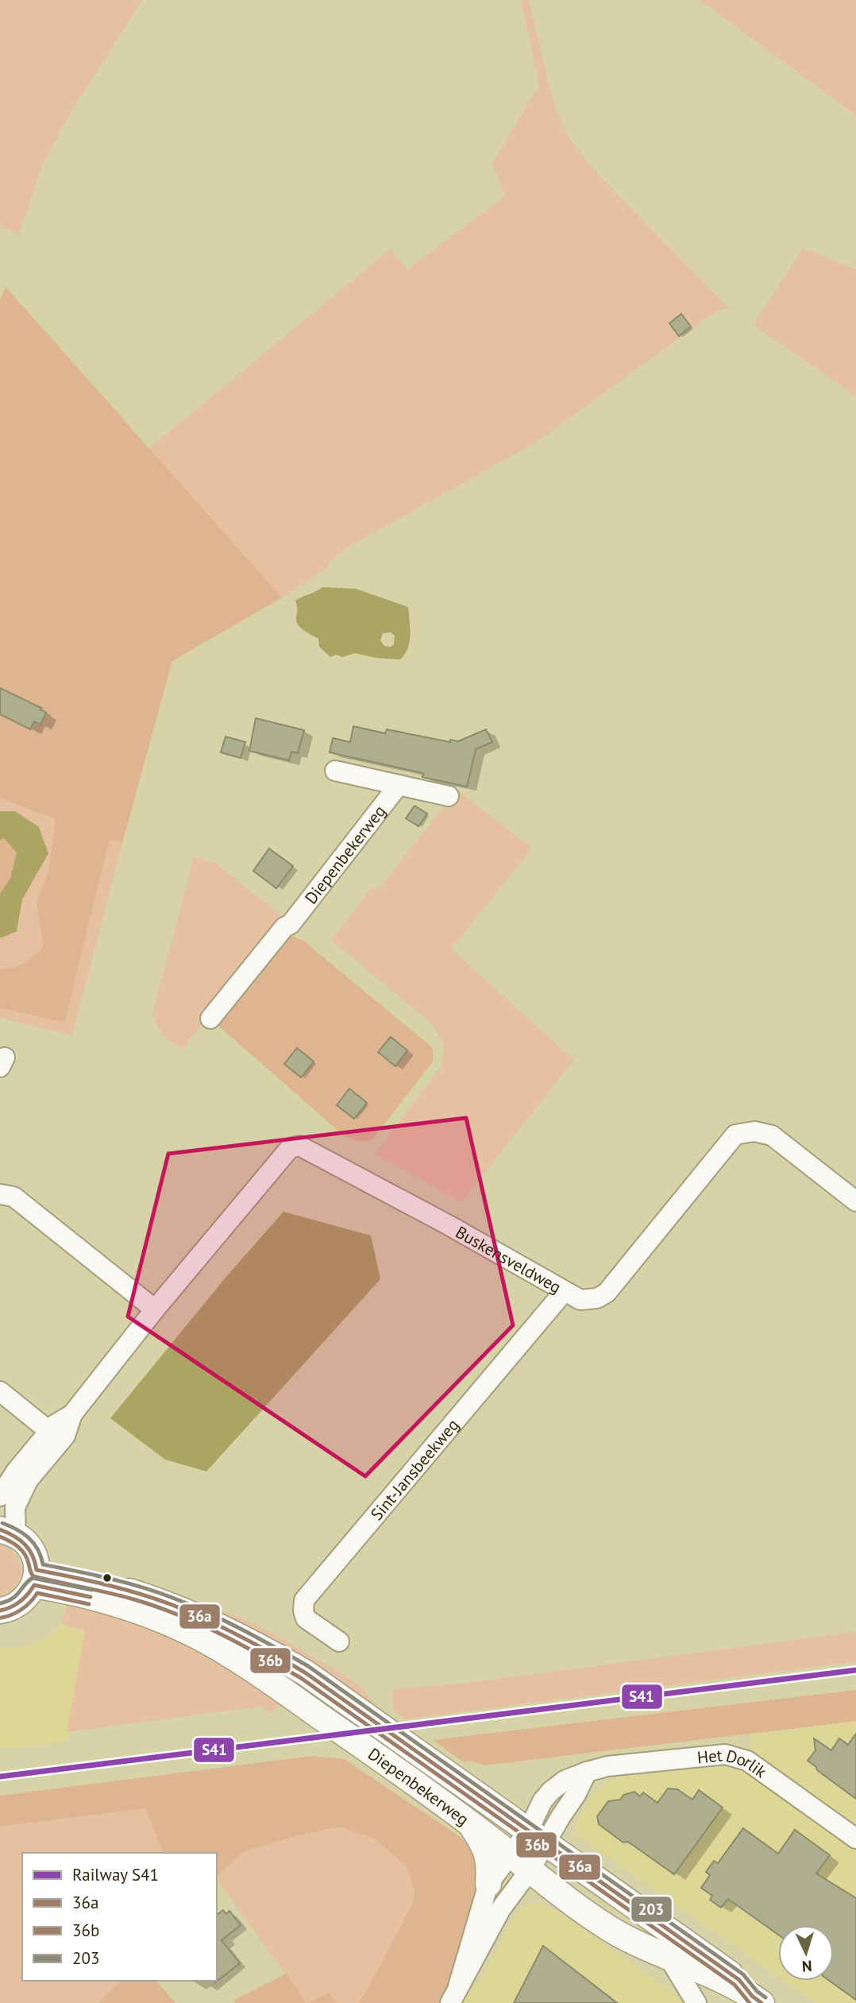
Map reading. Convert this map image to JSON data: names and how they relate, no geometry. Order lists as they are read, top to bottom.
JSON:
{
  "streets": {
    "main road": ["Diepenbekerweg"],
    "street": ["Buskensveldweg", "Sint-Jansbeekweg", "Het Dorlik"]
  },
  "crossings": [
    ["Diepenbekerweg", "Het Dorlik"],
    ["Buskensveldweg", "Sint-Jansbeekweg"]
  ],
  "lines": [
    "transit line 203",
    "transit line 36a",
    "transit line 36b",
    "rail line S41"
  ],
  "legend": [
    "Railway S41",
    "36a",
    "36b",
    "203"
  ],
  "north": "bottom"
}
